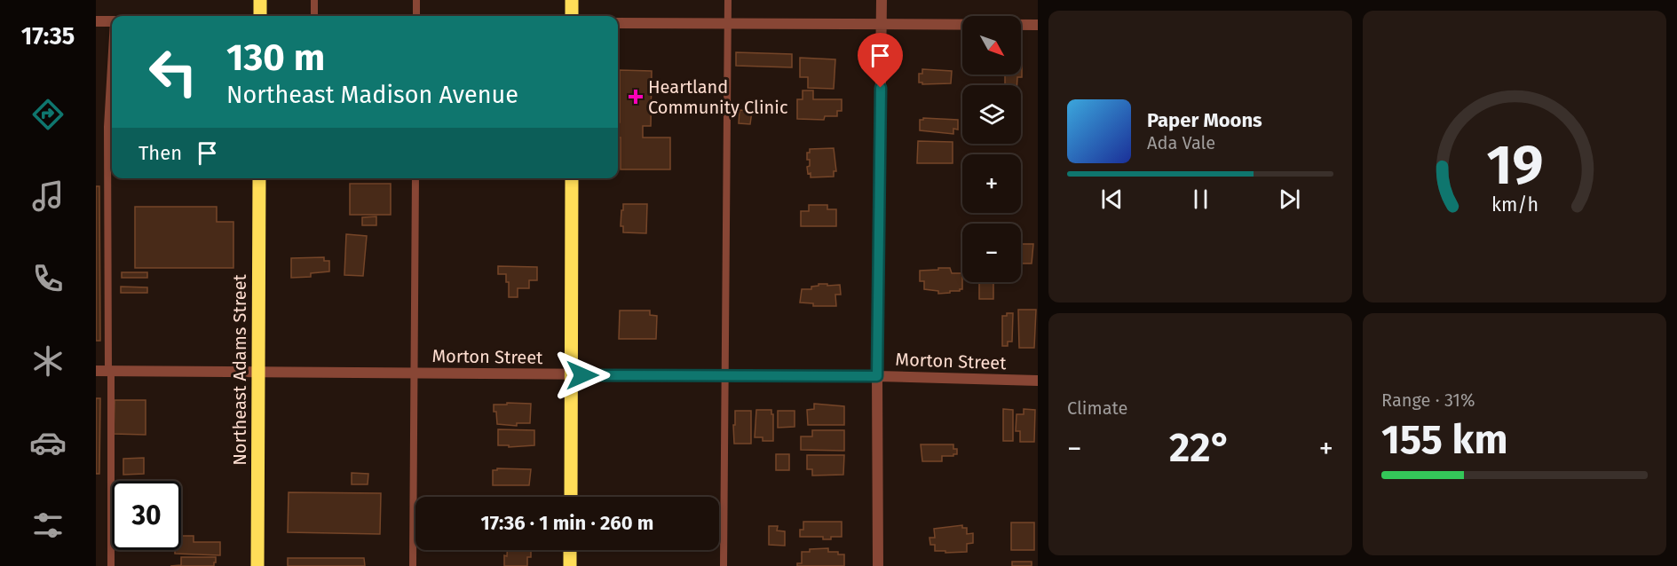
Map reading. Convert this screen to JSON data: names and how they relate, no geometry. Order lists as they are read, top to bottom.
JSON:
{
  "streets": {
    "main road": ["Northeast Adams Street"],
    "street": ["Morton Street"]
  },
  "crossings": [
    ["Morton Street", "Northeast Adams Street"]
  ],
  "places": {
    "health": ["Heartland Community Clinic"]
  },
  "north": "bottom right",
  "page": {
    "tabs": "17:35",
    "map_buttons": ["+", "−"],
    "turn": ["130 m", "Northeast Madison Avenue"],
    "song": ["Paper Moons", "Ada Vale"],
    "then": "Then",
    "tile": [
      "Climate",
      ["Range · 31%", "155 km"]
    ],
    "heat": ["−", "22°", "+"],
    "limit": "30",
    "trip": "17:36 · 1 min · 260 m",
    "gauge": ["19", "km/h"]
  }
}
